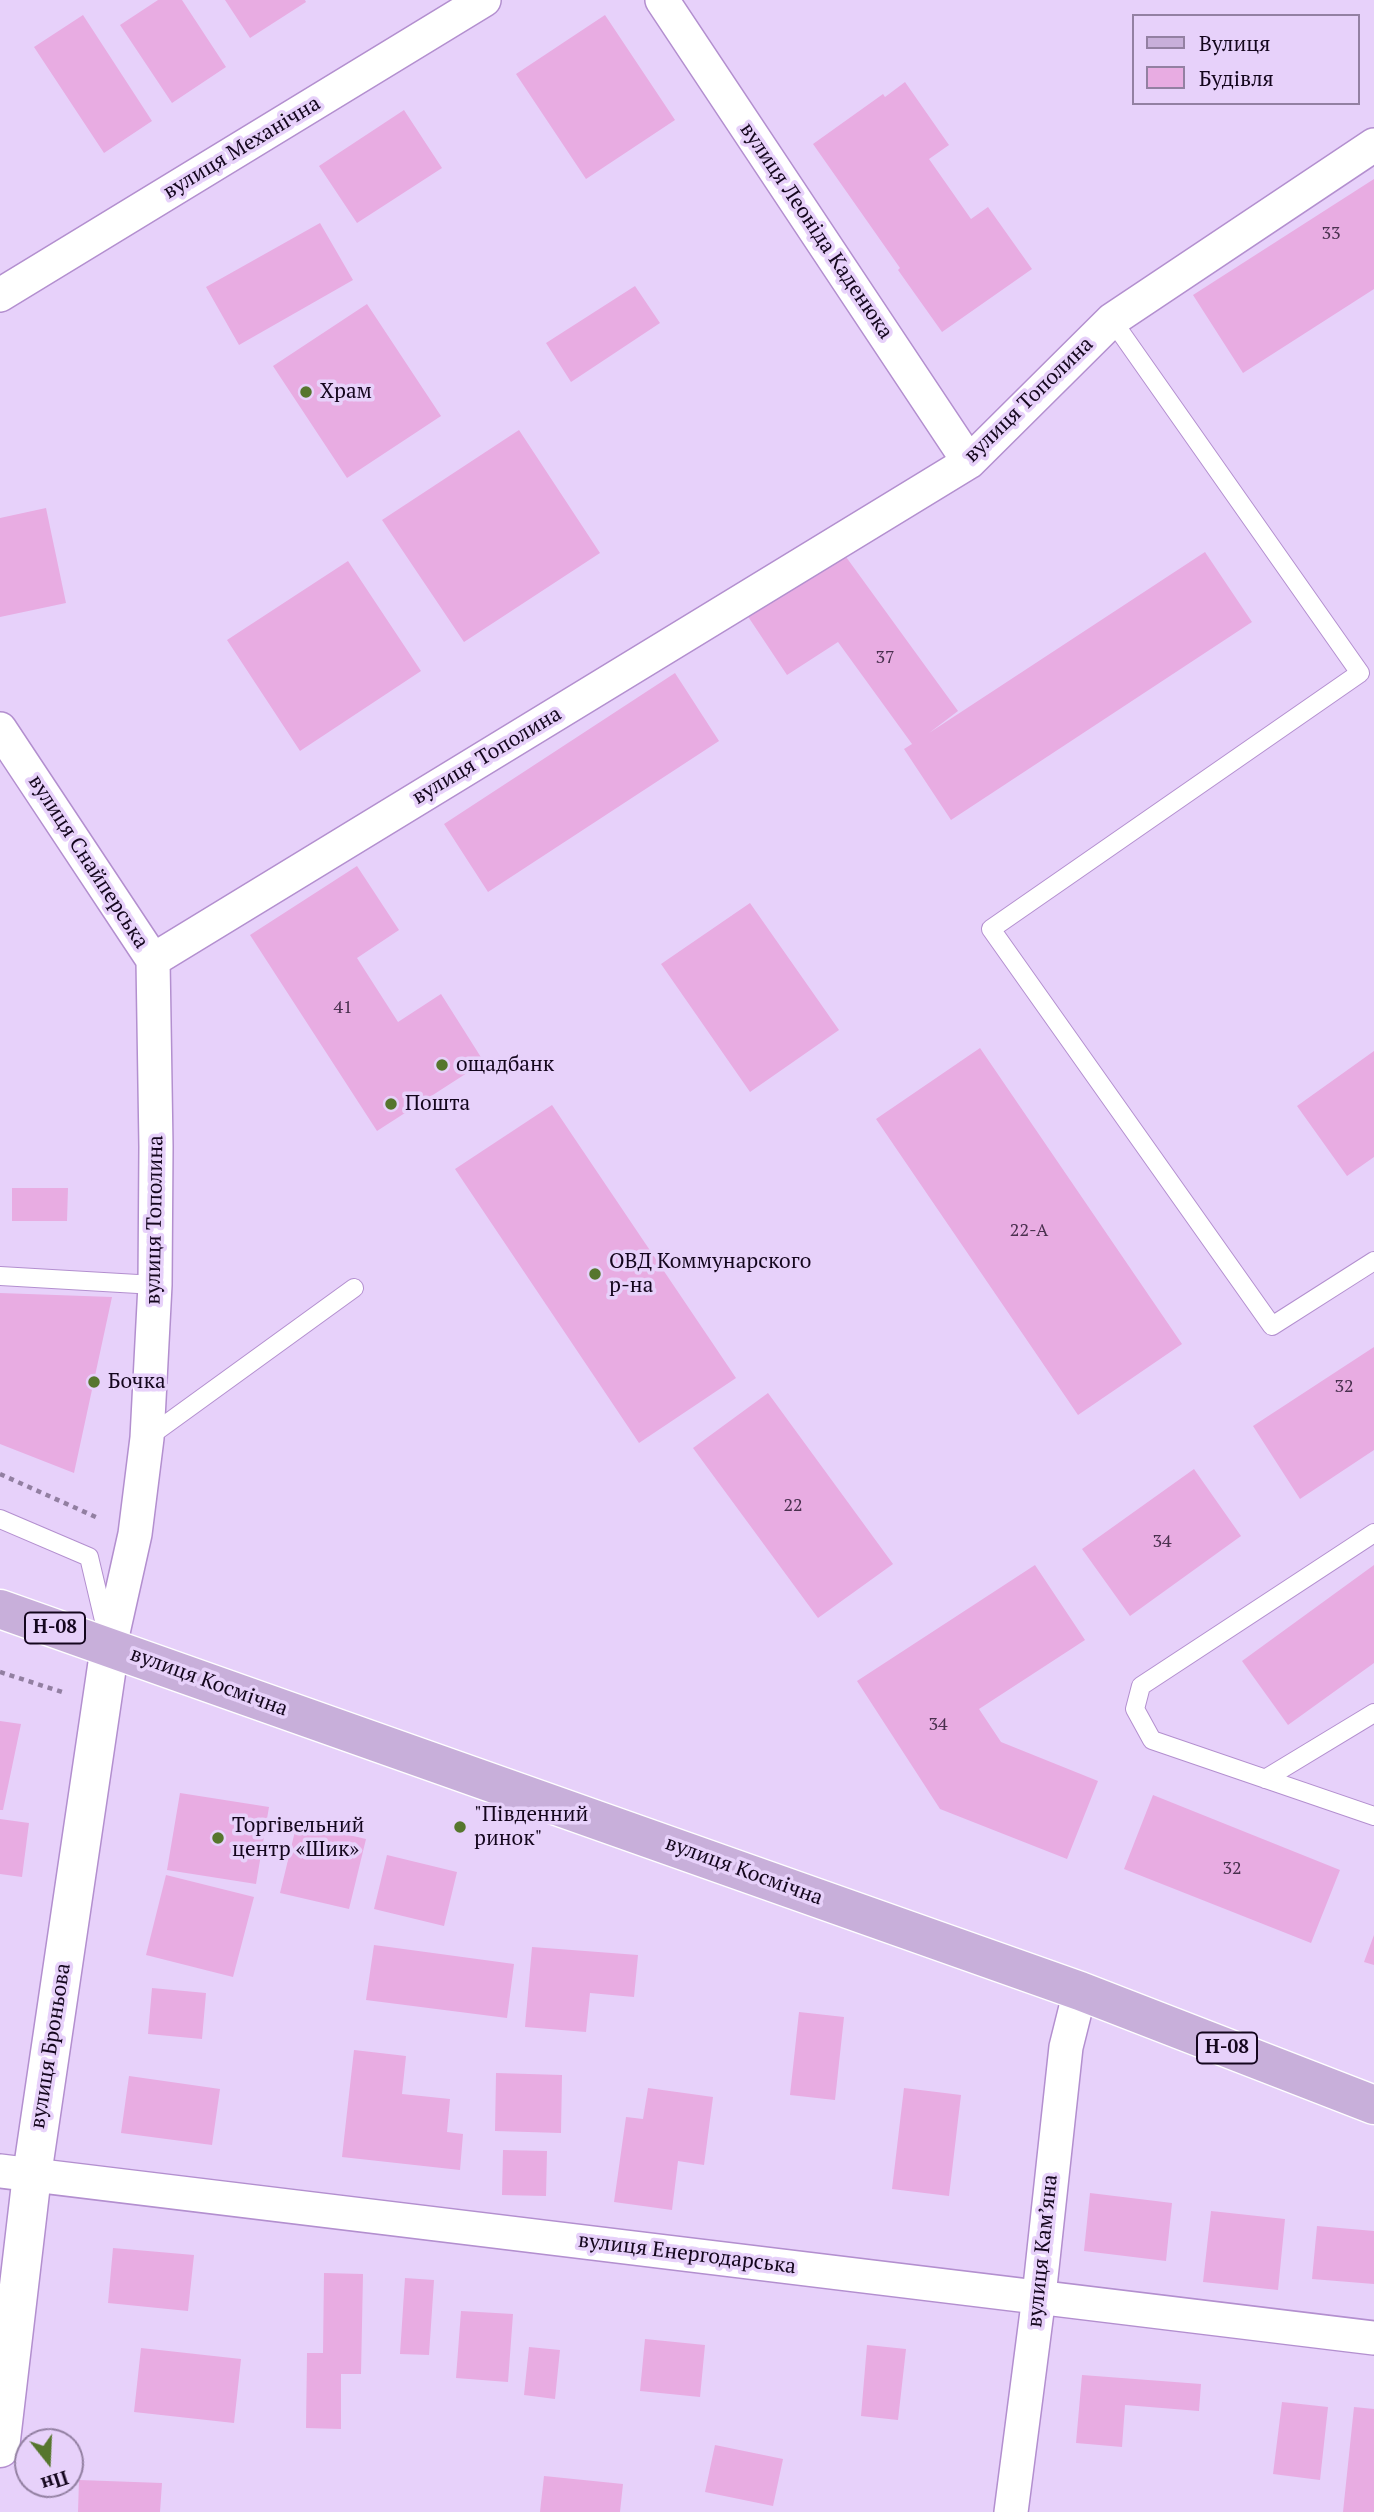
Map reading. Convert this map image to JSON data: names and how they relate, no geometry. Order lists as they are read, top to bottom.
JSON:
{
  "streets": {
    "main road": ["Н-08", "вулиця Космічна"],
    "street": [
      "вулиця Механічна",
      "вулиця Леоніда Каденюка",
      "вулиця Тополина",
      "вулиця Снайперська",
      "вулиця Броньова",
      "вулиця Кам’яна",
      "вулиця Енергодарська"
    ]
  },
  "crossings": [
    ["вулиця Леоніда Каденюка", "вулиця Тополина"],
    ["вулиця Тополина", "вулиця Снайперська"],
    ["вулиця Тополина", "вулиця Космічна"],
    ["вулиця Тополина", "вулиця Броньова"],
    ["вулиця Космічна", "вулиця Броньова"],
    ["вулиця Космічна", "вулиця Кам’яна"],
    ["вулиця Броньова", "вулиця Енергодарська"],
    ["вулиця Кам’яна", "вулиця Енергодарська"]
  ],
  "places": [
    "Храм",
    "ощадбанк",
    "Пошта",
    "ОВД Коммунарского р-на",
    "Бочка",
    "\"Південний ринок\"",
    "Торгівельний центр «Шик»"
  ],
  "house_numbers": [
    "33",
    "37",
    "41",
    "22-А",
    "32",
    "22",
    "34",
    "34",
    "32"
  ],
  "legend": ["Вулиця", "Будівля"],
  "north": "bottom"
}
